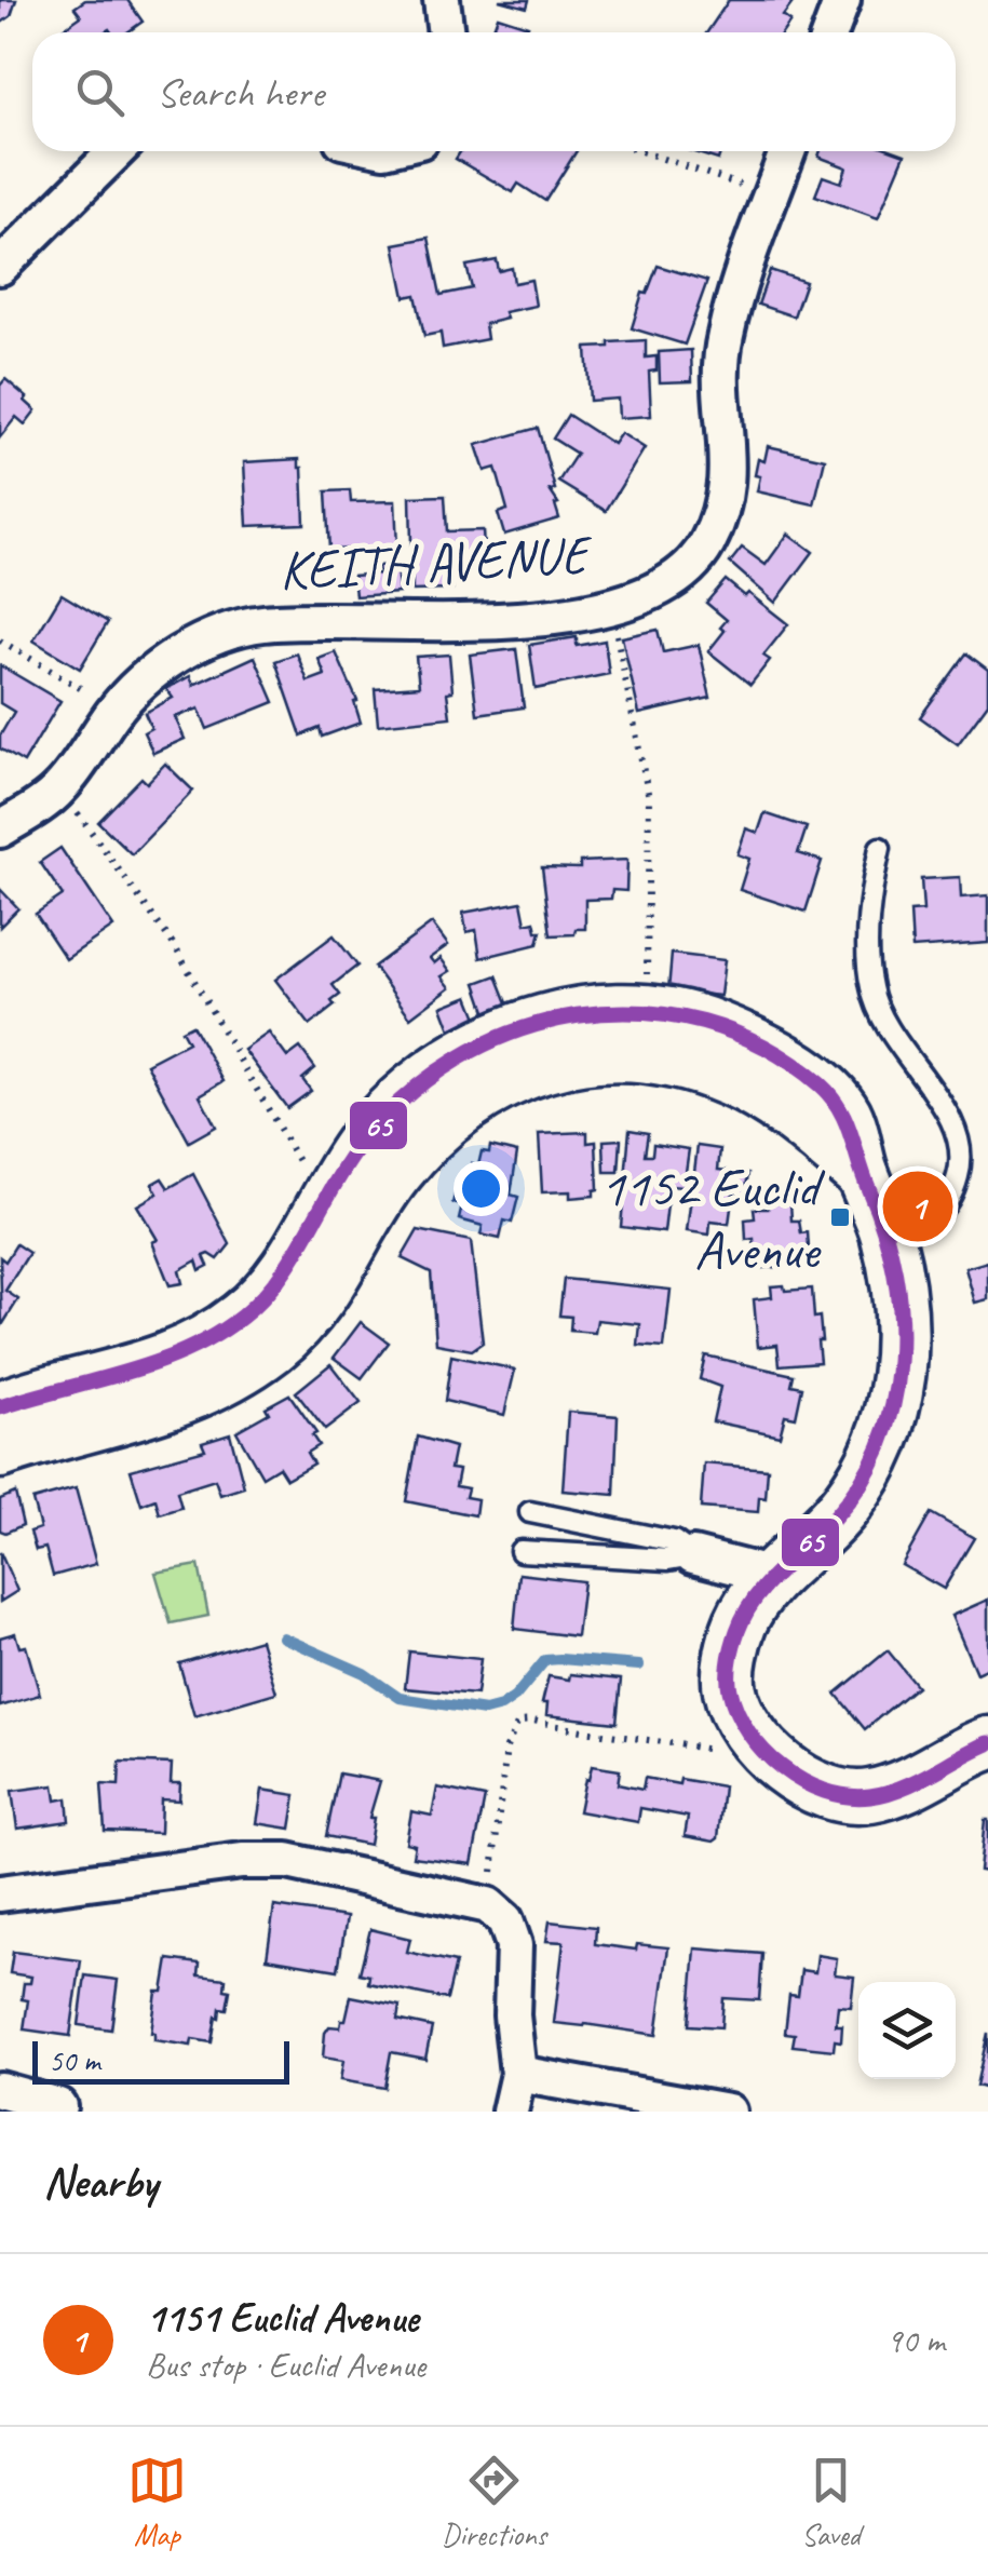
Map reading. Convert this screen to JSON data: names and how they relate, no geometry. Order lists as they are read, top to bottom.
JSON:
{
  "streets": {
    "street": ["KEITH AVENUE"]
  },
  "places": {
    "transit": ["1152 Euclid Avenue"]
  },
  "lines": ["transit line 65"],
  "scale_bar": "50 m",
  "page": {
    "search": "Search here",
    "pins": "1",
    "scale": "50 m",
    "heading": "Nearby",
    "list": [
      {
        "mark": "1",
        "name": "1151 Euclid Avenue",
        "note": "Bus stop · Euclid Avenue",
        "value": "90 m"
      }
    ],
    "nav": ["Map", "Directions", "Saved"]
  }
}
